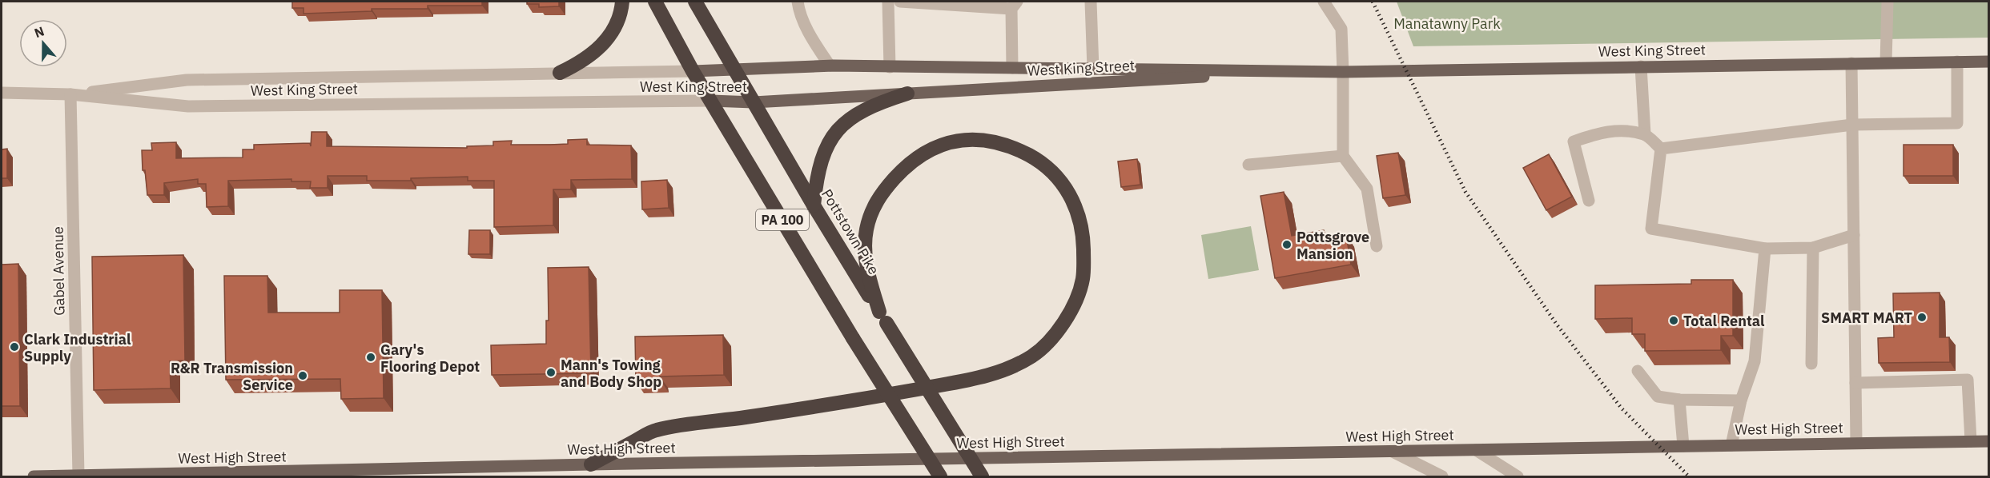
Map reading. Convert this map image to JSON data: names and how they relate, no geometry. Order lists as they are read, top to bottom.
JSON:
{
  "streets": {
    "highway": ["PA 100", "Pottstown Pike"],
    "main road": ["West King Street", "West High Street"],
    "street": ["Gabel Avenue"]
  },
  "crossings": [
    ["West King Street", "PA 100"],
    ["West King Street", "Pottstown Pike"],
    ["West King Street", "Gabel Avenue"],
    ["Gabel Avenue", "West High Street"]
  ],
  "parks": ["Manatawny Park"],
  "places": [
    "Pottsgrove Mansion",
    "SMART MART",
    "Total Rental",
    "Clark Industrial Supply",
    "Gary's Flooring Depot",
    "Mann's Towing and Body Shop",
    "R&R Transmission Service"
  ],
  "north": "top"
}
